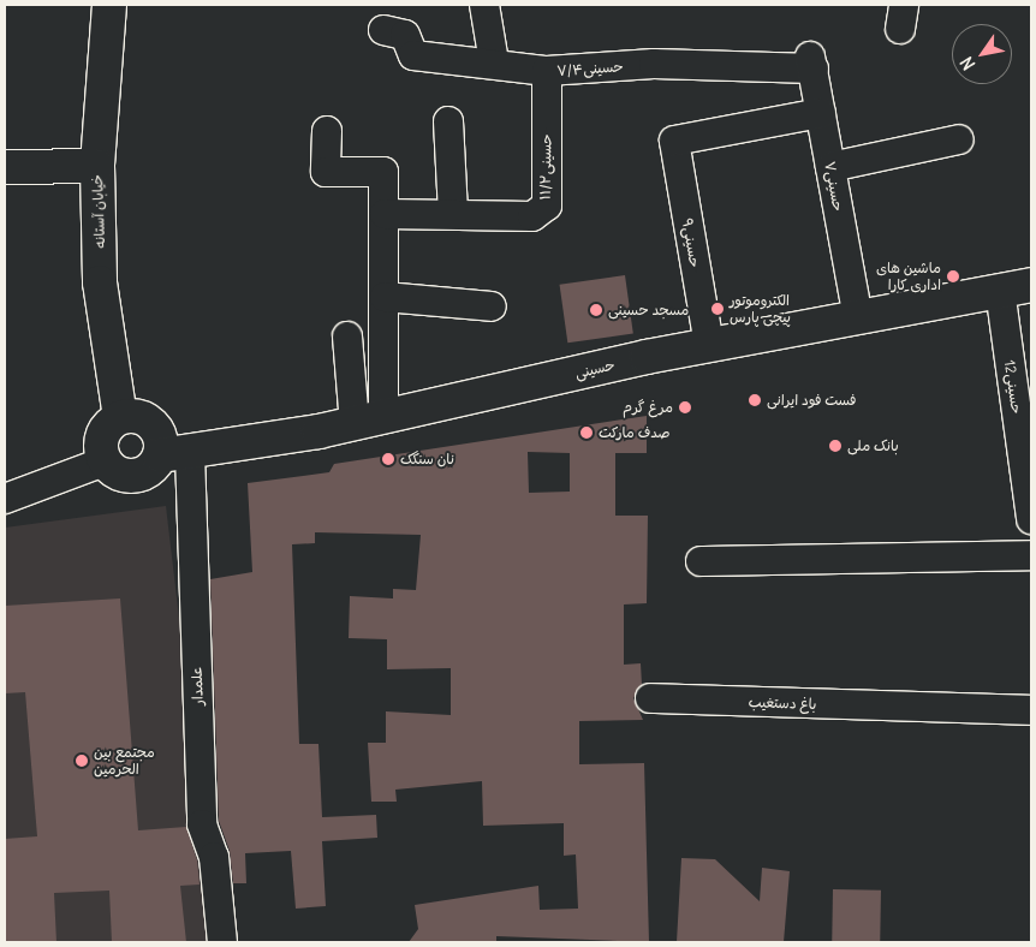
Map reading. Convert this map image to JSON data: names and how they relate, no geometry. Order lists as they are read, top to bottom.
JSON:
{
  "streets": {
    "street": [
      "حسینی۷/۴",
      "حسینی۱۱/۲",
      "حسینی۷",
      "خیابان آستانه",
      "حسینی۹",
      "حسینی",
      "حسینی12",
      "علمدار",
      "باغ دستغیب"
    ]
  },
  "crossings": [
    ["حسینی۷/۴", "حسینی۱۱/۲"],
    ["حسینی۷/۴", "حسینی۷"],
    ["حسینی۷", "حسینی۹"],
    ["حسینی۷", "حسینی"],
    ["خیابان آستانه", "حسینی"],
    ["خیابان آستانه", "علمدار"],
    ["حسینی۹", "حسینی"],
    ["حسینی", "حسینی12"],
    ["حسینی", "علمدار"]
  ],
  "places": [
    "ماشین های اداری کارا",
    "الکتروموتور پیچی پارس",
    "مسجد حسینی",
    "فست فود ایرانی",
    "مرغ گرم",
    "صدف مارکت",
    "بانک ملی",
    "نان سنگک",
    "مجتمع بین الحرمین"
  ],
  "north": "bottom left"
}
